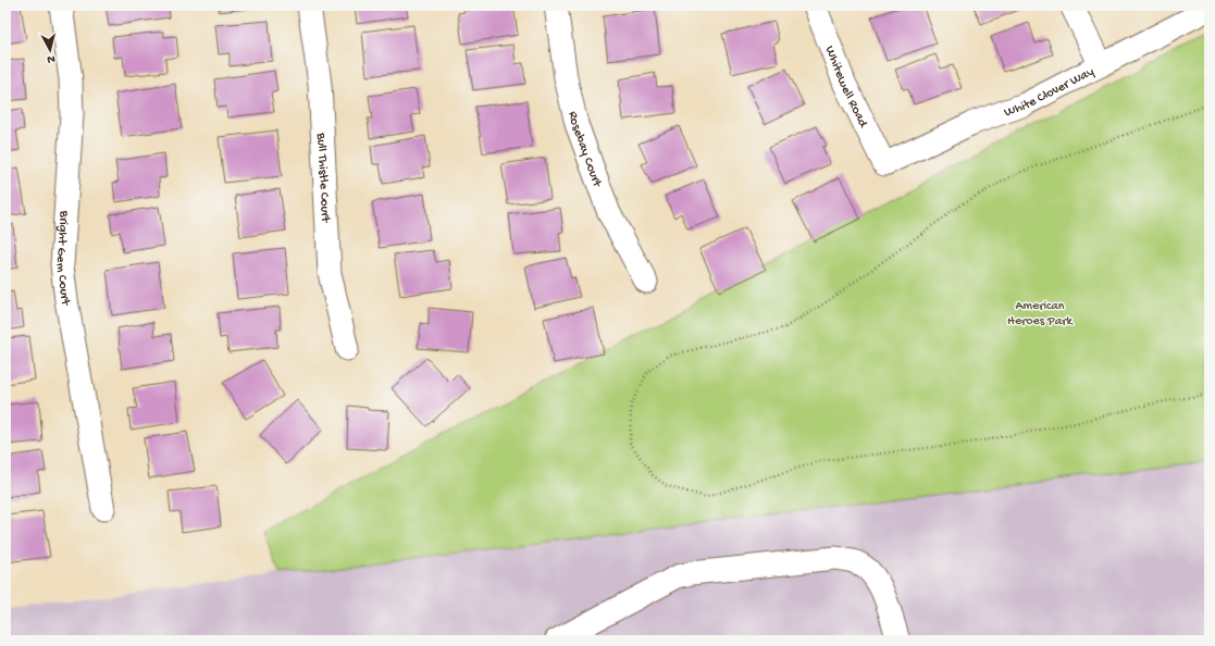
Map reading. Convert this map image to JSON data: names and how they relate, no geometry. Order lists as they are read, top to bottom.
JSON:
{
  "streets": {
    "street": [
      "Whitewell Road",
      "White Clover Way",
      "Rosebay Court",
      "Bull Thistle Court",
      "Bright Gem Court"
    ]
  },
  "crossings": [
    ["Whitewell Road", "White Clover Way"]
  ],
  "parks": ["American Heroes Park"],
  "north": "bottom"
}
